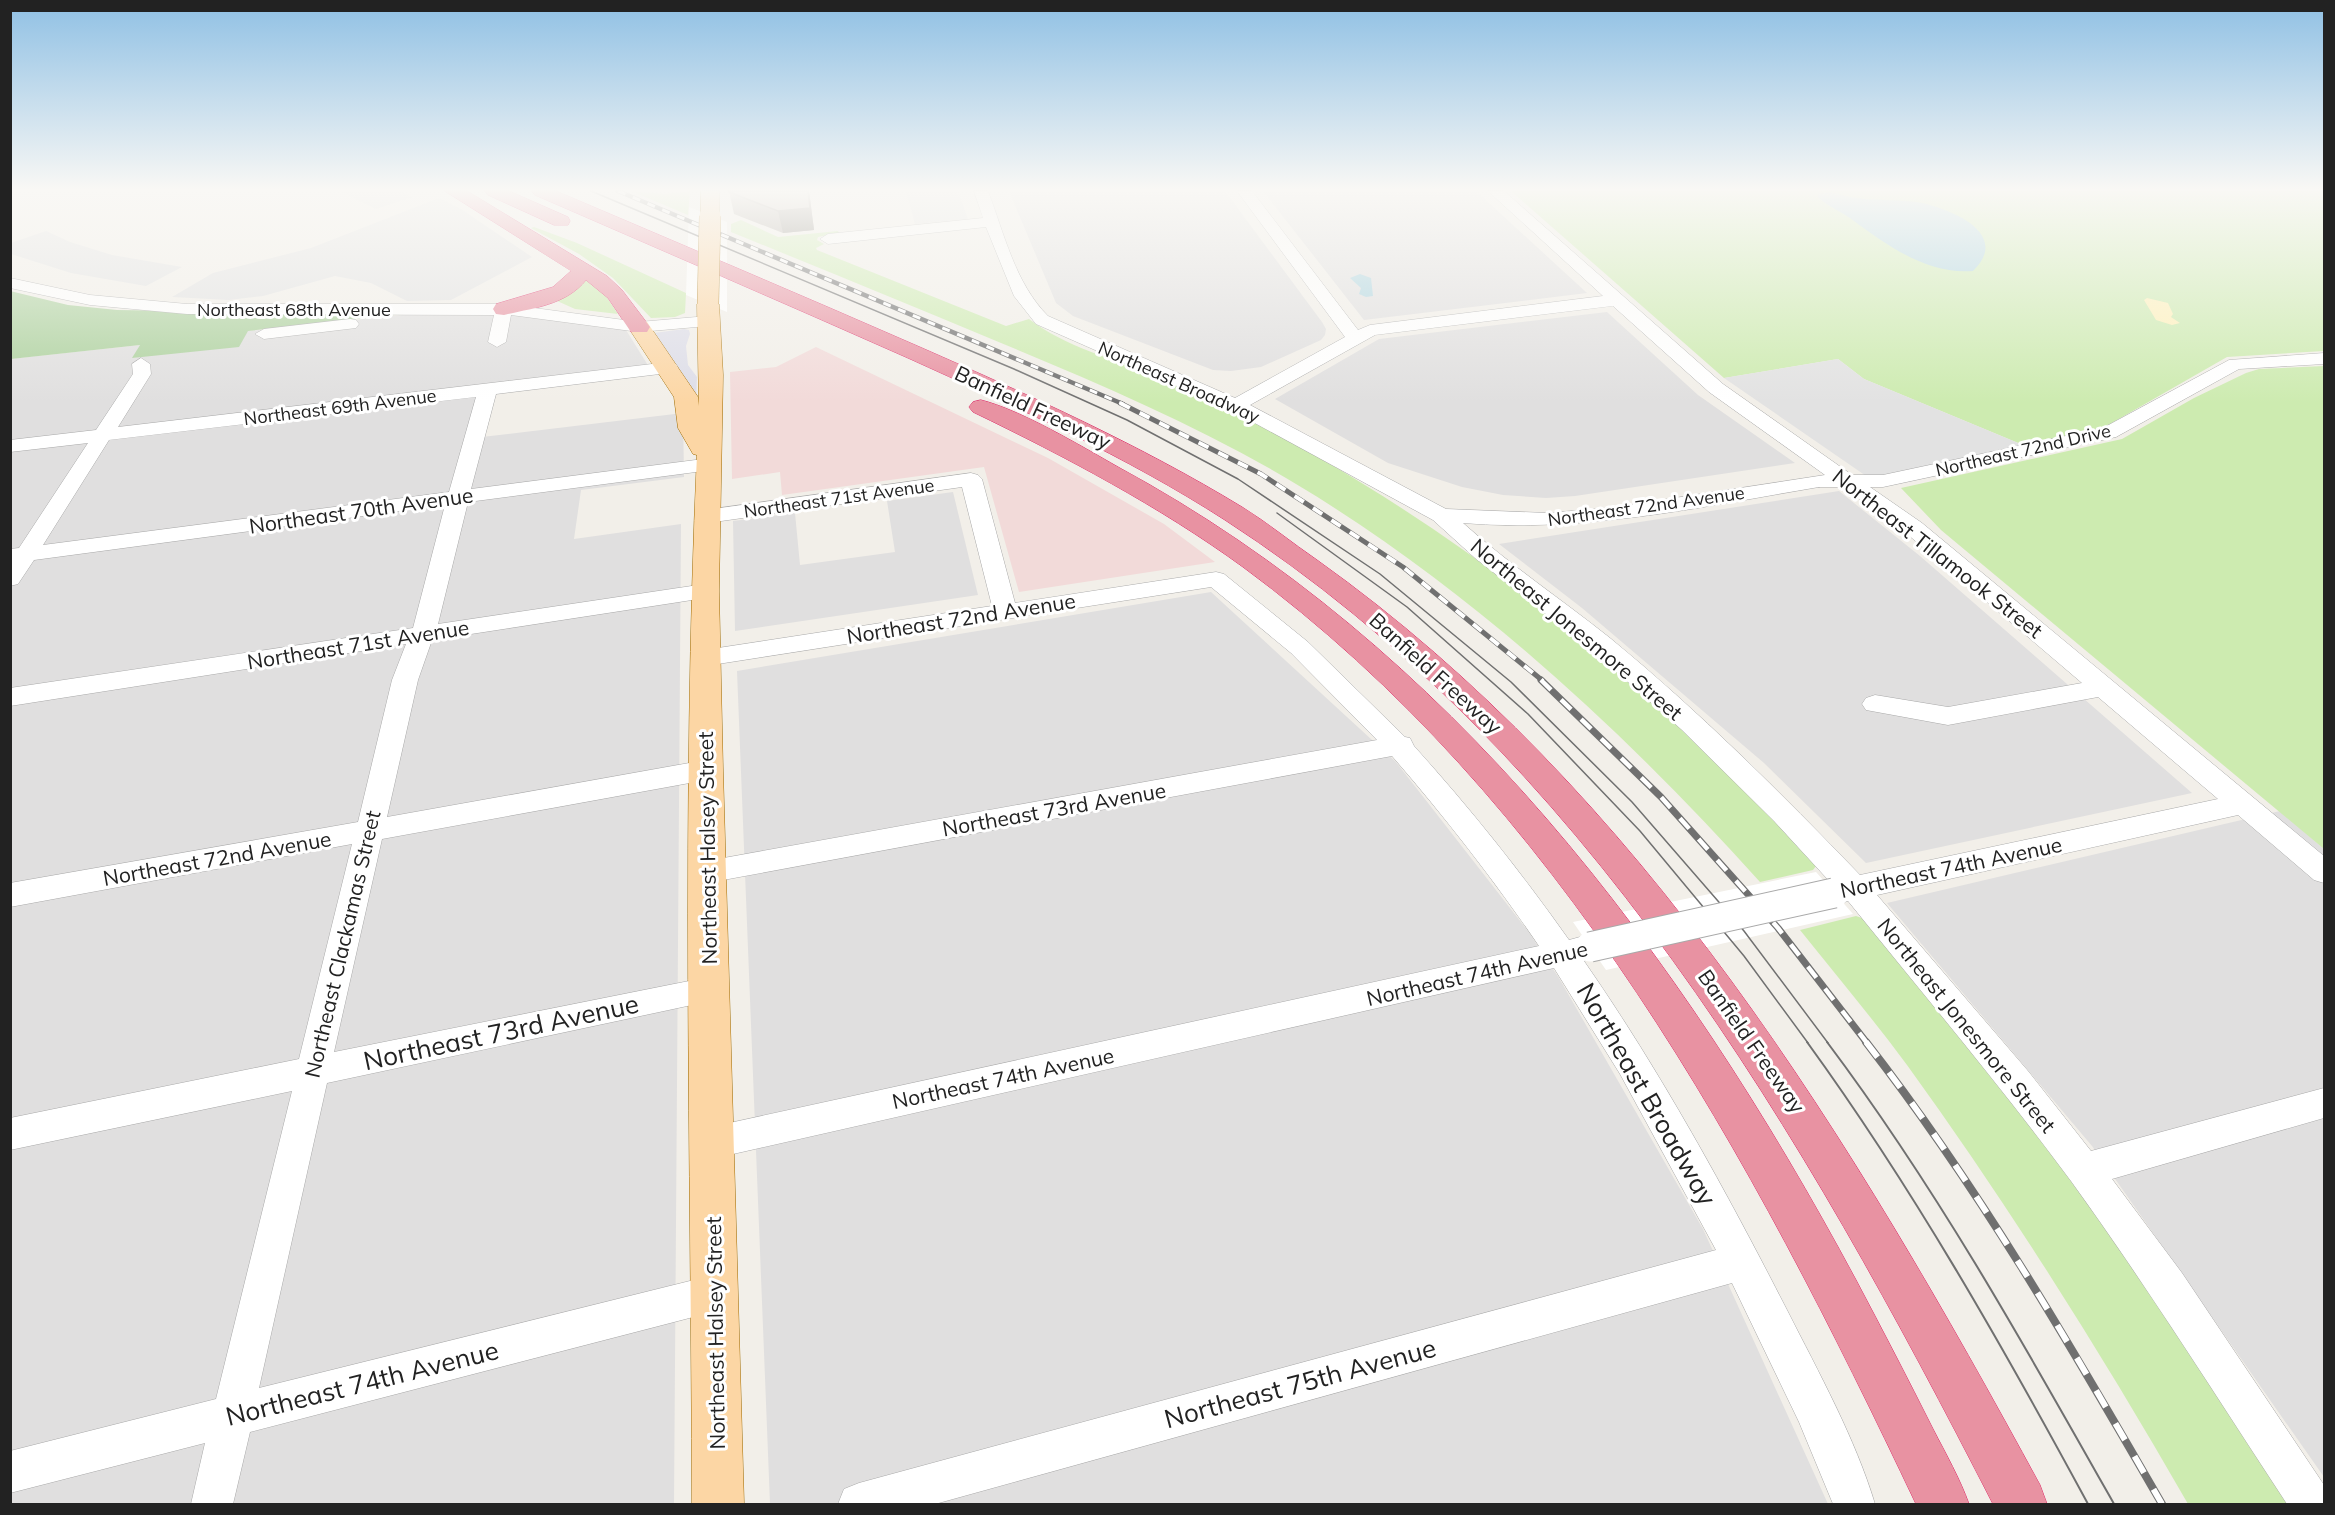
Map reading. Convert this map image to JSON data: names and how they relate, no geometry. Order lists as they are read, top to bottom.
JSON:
{
  "streets": {
    "highway": ["Banfield Freeway"],
    "main road": ["Northeast Halsey Street"],
    "street": [
      "Northeast 68th Avenue",
      "Northeast Broadway",
      "Northeast 69th Avenue",
      "Northeast 72nd Drive",
      "Northeast 71st Avenue",
      "Northeast 72nd Avenue",
      "Northeast 70th Avenue",
      "Northeast Tillamook Street",
      "Northeast Jonesmore Street",
      "Northeast 73rd Avenue",
      "Northeast 74th Avenue",
      "Northeast Clackamas Street",
      "Northeast 75th Avenue"
    ]
  },
  "crossings": [
    ["Northeast 68th Avenue", "Northeast Halsey Street"],
    ["Northeast Broadway", "Northeast 72nd Avenue"],
    ["Northeast Broadway", "Northeast Jonesmore Street"],
    ["Northeast Broadway", "Northeast 73rd Avenue"],
    ["Northeast Broadway", "Northeast 74th Avenue"],
    ["Northeast Broadway", "Northeast 75th Avenue"],
    ["Northeast 69th Avenue", "Northeast Clackamas Street"],
    ["Northeast 72nd Drive", "Northeast 72nd Avenue"],
    ["Northeast 72nd Drive", "Northeast Tillamook Street"],
    ["Northeast 71st Avenue", "Northeast 72nd Avenue"],
    ["Northeast 71st Avenue", "Northeast Halsey Street"],
    ["Northeast 71st Avenue", "Northeast Clackamas Street"],
    ["Northeast 72nd Avenue", "Northeast Tillamook Street"],
    ["Northeast 72nd Avenue", "Northeast Jonesmore Street"],
    ["Northeast 72nd Avenue", "Northeast Halsey Street"],
    ["Northeast 72nd Avenue", "Northeast Clackamas Street"],
    ["Northeast 70th Avenue", "Northeast Halsey Street"],
    ["Northeast 70th Avenue", "Northeast Clackamas Street"],
    ["Northeast Tillamook Street", "Northeast 74th Avenue"],
    ["Northeast Jonesmore Street", "Northeast 74th Avenue"],
    ["Northeast 73rd Avenue", "Northeast Halsey Street"],
    ["Northeast 73rd Avenue", "Northeast Clackamas Street"],
    ["Northeast Halsey Street", "Northeast 74th Avenue"],
    ["Northeast 74th Avenue", "Northeast Clackamas Street"]
  ]
}
